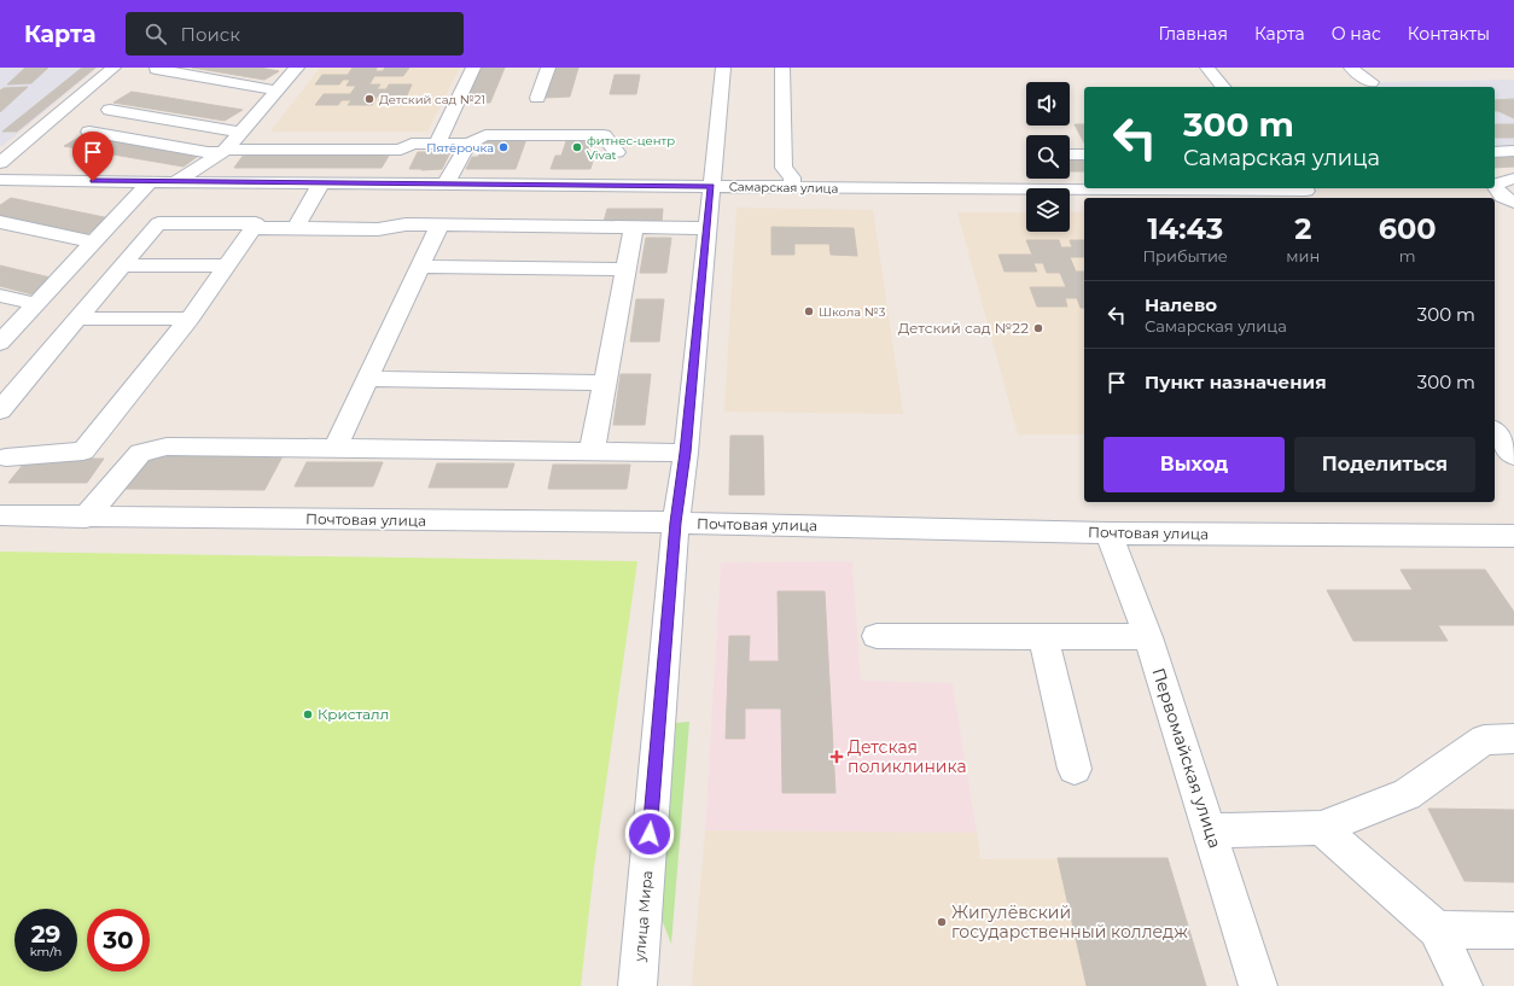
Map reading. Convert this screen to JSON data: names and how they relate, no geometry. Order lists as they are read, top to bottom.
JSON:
{
  "streets": {
    "street": [
      "Самарская улица",
      "Почтовая улица",
      "Первомайская улица",
      "улица Мира"
    ]
  },
  "crossings": [
    ["Самарская улица", "улица Мира"],
    ["Почтовая улица", "Первомайская улица"],
    ["Почтовая улица", "улица Мира"]
  ],
  "places": {
    "other": [
      "Детский сад №21",
      "Пятёрочка",
      "фитнес-центр Vivat",
      "Школа №3",
      "Детский сад №22",
      "Кристалл",
      "Жигулёвский государственный колледж"
    ],
    "health": ["Детская поликлиника"]
  },
  "page": {
    "header": "Карта",
    "search": "Поиск",
    "nav": [
      "Главная",
      "Карта",
      "О нас",
      "Контакты"
    ],
    "turn": ["300 m", "Самарская улица"],
    "eta": [
      "14:43",
      "Прибытие",
      "2",
      "мин",
      "600",
      "m"
    ],
    "list": [
      {
        "name": "Налево",
        "note": "Самарская улица",
        "value": "300 m"
      },
      {
        "name": "Пункт назначения",
        "value": "300 m"
      }
    ],
    "buttons": ["Выход", "Поделиться"],
    "speed": "29 km/h",
    "limit": "30"
  }
}
